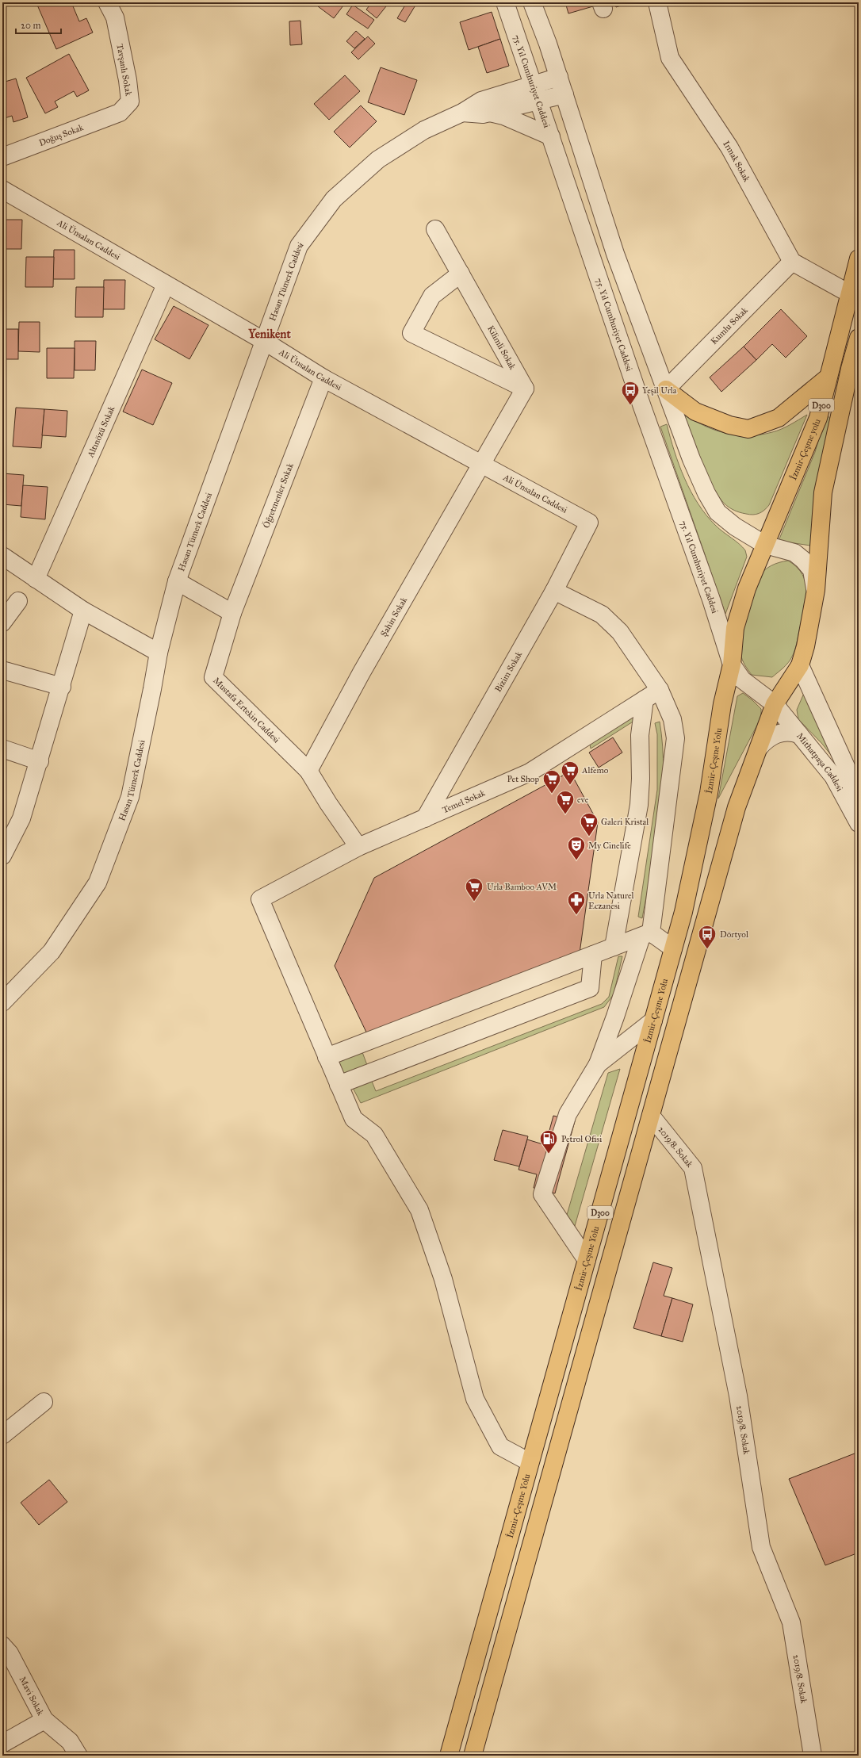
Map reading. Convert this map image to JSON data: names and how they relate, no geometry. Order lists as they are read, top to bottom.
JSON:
{
  "streets": {
    "highway": ["D300", "İzmir-Çeşme yolu", "İzmir-Çeşme Yolu"],
    "street": [
      "Tavşanlı Sokak",
      "75. Yıl Cumhuriyet Caddesi",
      "Doğuş Sokak",
      "Irmak Sokak",
      "Ali Ünsalan Caddesi",
      "Hasan Tümerk Caddesi",
      "Kumlu Sokak",
      "Kilimli Sokak",
      "Altınözü Sokak",
      "Öğretmenler Sokak",
      "Şahin Sokak",
      "Bizim Sokak",
      "Mustafa Ertekin Caddesi",
      "Mithatpaşa Caddesi",
      "Temel Sokak",
      "2019/8. Sokak",
      "Mavi Sokak"
    ]
  },
  "crossings": [
    ["Tavşanlı Sokak", "Doğuş Sokak"],
    ["75. Yıl Cumhuriyet Caddesi", "Hasan Tümerk Caddesi"],
    ["75. Yıl Cumhuriyet Caddesi", "D300"],
    ["75. Yıl Cumhuriyet Caddesi", "İzmir-Çeşme Yolu"],
    ["75. Yıl Cumhuriyet Caddesi", "Mithatpaşa Caddesi"],
    ["Irmak Sokak", "Kumlu Sokak"],
    ["Ali Ünsalan Caddesi", "Hasan Tümerk Caddesi"],
    ["Ali Ünsalan Caddesi", "Altınözü Sokak"],
    ["Ali Ünsalan Caddesi", "Öğretmenler Sokak"],
    ["Ali Ünsalan Caddesi", "Şahin Sokak"],
    ["Ali Ünsalan Caddesi", "Bizim Sokak"],
    ["D300", "İzmir-Çeşme yolu"],
    ["D300", "İzmir-Çeşme Yolu"],
    ["D300", "Mithatpaşa Caddesi"],
    ["D300", "2019/8. Sokak"],
    ["Öğretmenler Sokak", "Mustafa Ertekin Caddesi"],
    ["Şahin Sokak", "Mustafa Ertekin Caddesi"],
    ["Bizim Sokak", "Temel Sokak"],
    ["Mustafa Ertekin Caddesi", "Temel Sokak"]
  ],
  "districts": ["Yenikent"],
  "places": {
    "bus stop": ["Yeşil Urla", "Dörtyol"],
    "supermarket": [
      "Alfemo",
      "Pet Shop",
      "eve",
      "Galeri Kristal",
      "Urla Bamboo AVM"
    ],
    "theatre": ["My Cinelife"],
    "pharmacy": ["Urla Naturel Eczanesi"],
    "fuel station": ["Petrol Ofisi"]
  },
  "scale_bar": "20 m"
}
